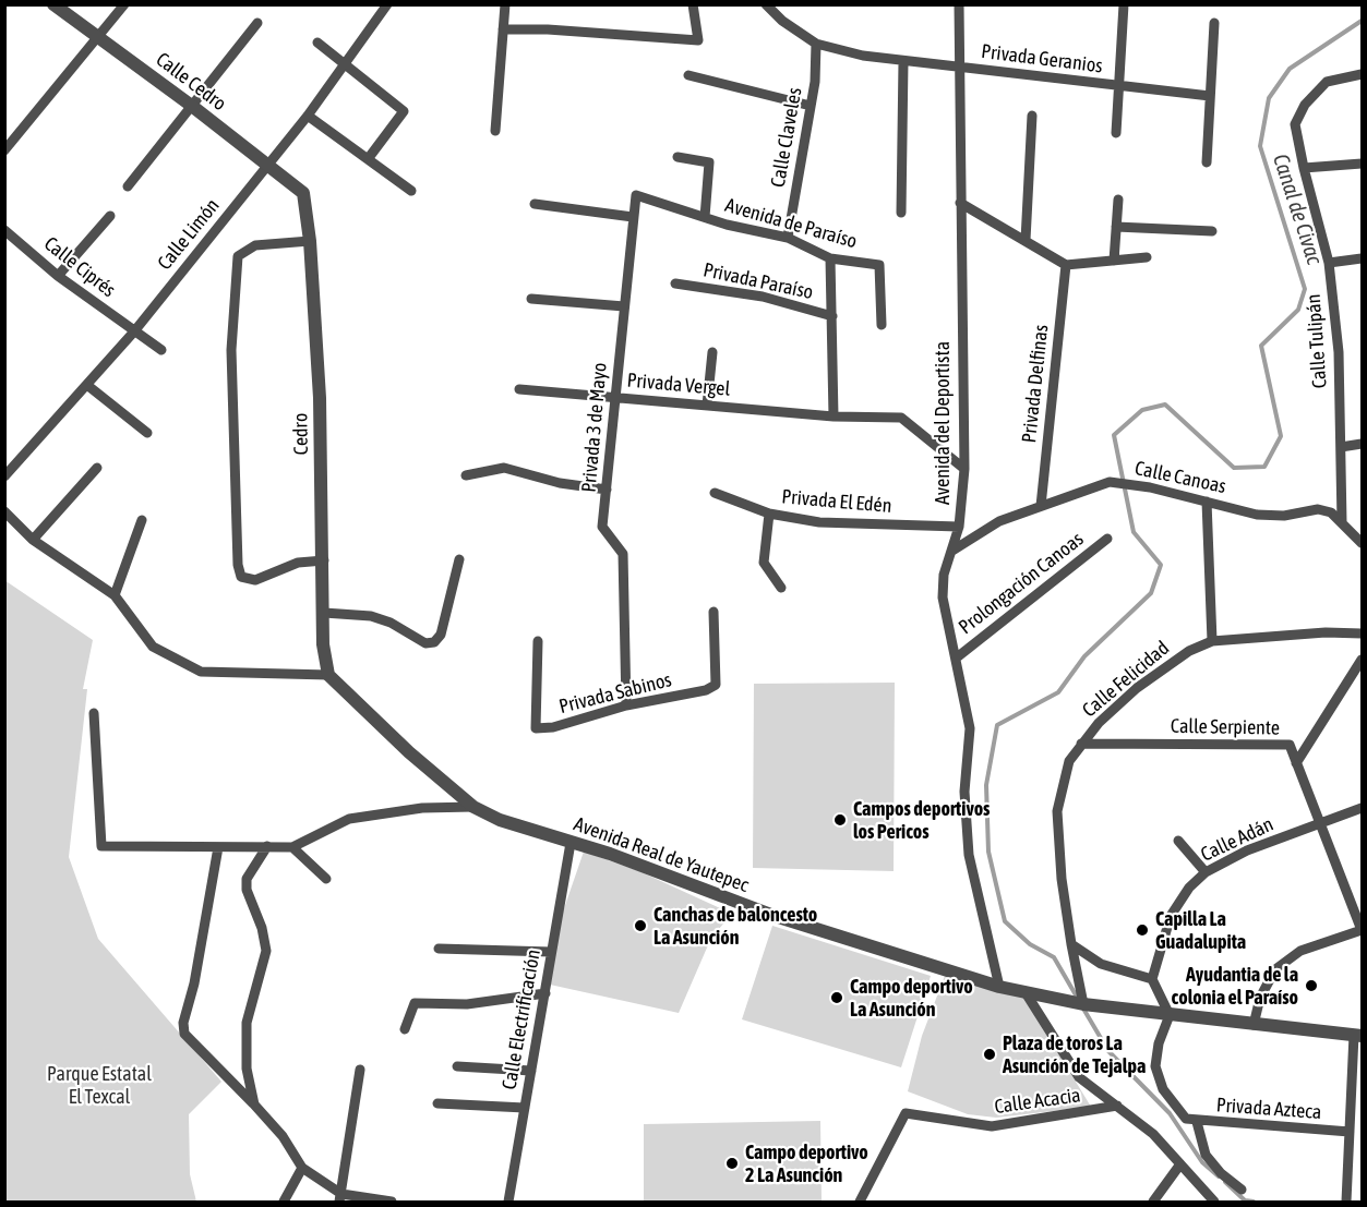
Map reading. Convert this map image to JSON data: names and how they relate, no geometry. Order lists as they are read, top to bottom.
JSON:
{
  "streets": {
    "street": [
      "Privada Geranios",
      "Calle Cedro",
      "Calle Claveles",
      "Avenida de Paraíso",
      "Calle Limón",
      "Calle Ciprés",
      "Privada Paraíso",
      "Calle Tulipán",
      "Privada Delfinas",
      "Privada Vergel",
      "Avenida del Deportista",
      "Privada 3 de Mayo",
      "Cedro",
      "Calle Canoas",
      "Privada El Edén",
      "Prolongación Canoas",
      "Calle Felicidad",
      "Privada Sabinos",
      "Calle Serpiente",
      "Calle Adán",
      "Avenida Real de Yautepec",
      "Calle Electrificación",
      "Calle Acacia",
      "Privada Azteca"
    ]
  },
  "crossings": [
    ["Privada Geranios", "Calle Claveles"],
    ["Privada Geranios", "Avenida del Deportista"],
    ["Calle Cedro", "Calle Limón"],
    ["Calle Cedro", "Cedro"],
    ["Calle Claveles", "Avenida de Paraíso"],
    ["Avenida de Paraíso", "Privada 3 de Mayo"],
    ["Calle Limón", "Calle Ciprés"],
    ["Calle Tulipán", "Calle Canoas"],
    ["Privada Delfinas", "Calle Canoas"],
    ["Privada Vergel", "Avenida del Deportista"],
    ["Privada Vergel", "Privada 3 de Mayo"],
    ["Avenida del Deportista", "Calle Canoas"],
    ["Avenida del Deportista", "Privada El Edén"],
    ["Avenida del Deportista", "Prolongación Canoas"],
    ["Avenida del Deportista", "Avenida Real de Yautepec"],
    ["Privada 3 de Mayo", "Privada Sabinos"],
    ["Cedro", "Avenida Real de Yautepec"],
    ["Calle Felicidad", "Calle Serpiente"],
    ["Calle Felicidad", "Avenida Real de Yautepec"],
    ["Calle Serpiente", "Calle Adán"],
    ["Avenida Real de Yautepec", "Calle Electrificación"]
  ],
  "water": ["Canal de Civac"],
  "parks": ["Parque Estatal El Texcal"],
  "places": [
    "Campos deportivos los Pericos",
    "Canchas de baloncesto La Asunción",
    "Capilla La Guadalupita",
    "Ayudantia de la colonia el Paraíso",
    "Campo deportivo La Asunción",
    "Plaza de toros La Asunción de Tejalpa",
    "Campo deportivo 2 La Asunción"
  ]
}
